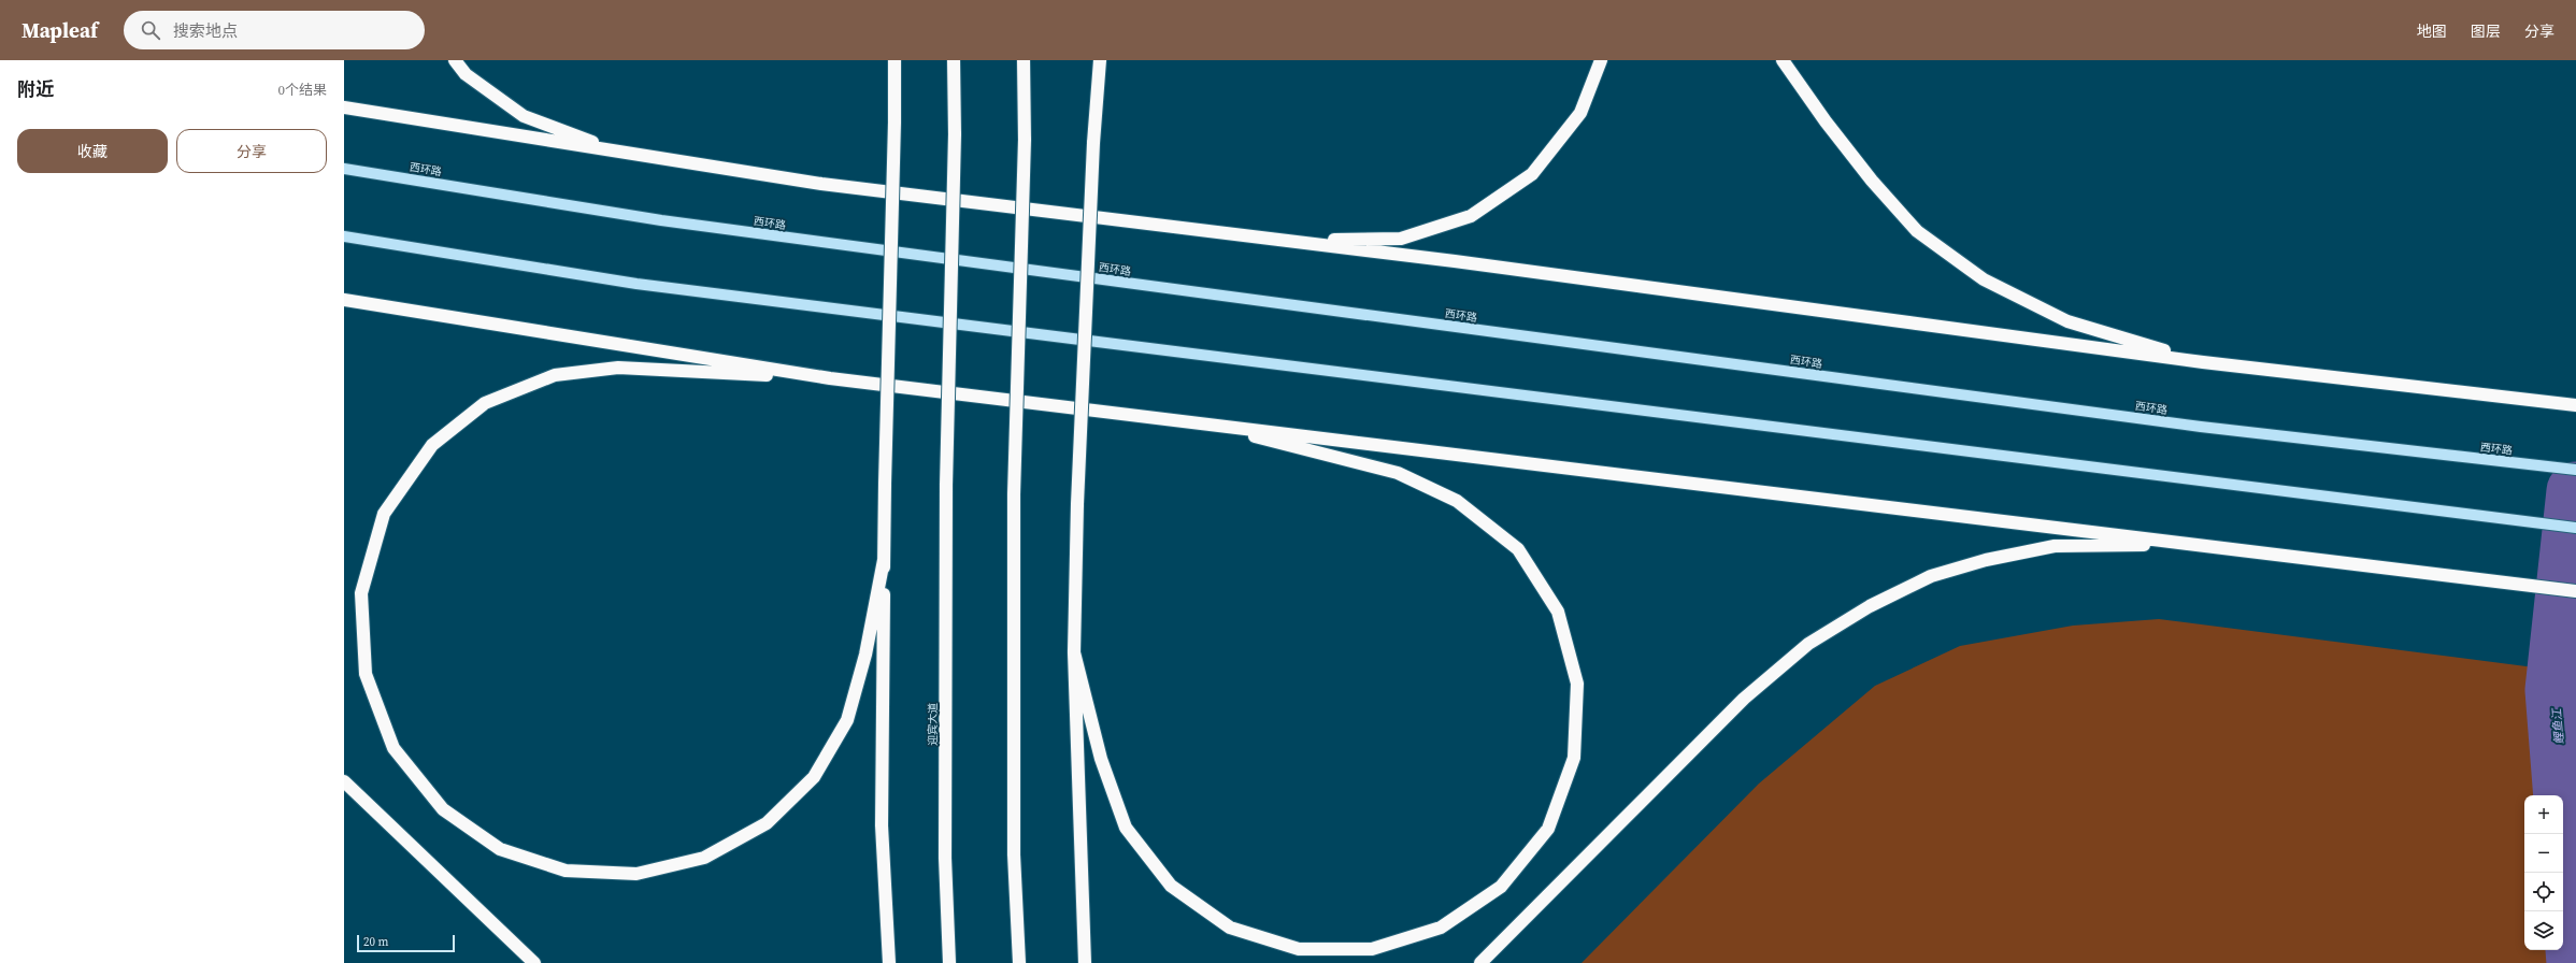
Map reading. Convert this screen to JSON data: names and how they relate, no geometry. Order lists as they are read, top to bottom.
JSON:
{
  "streets": {
    "highway": ["迎宾大道"],
    "main road": ["西环路"]
  },
  "water": ["鲤鱼江"],
  "scale_bar": "20 m",
  "page": {
    "header": "Mapleaf",
    "search": "搜索地点",
    "nav": ["地图", "图层", "分享"],
    "heading": ["附近", "0个结果"],
    "buttons": ["收藏", "分享"],
    "map_buttons": ["+", "−"],
    "scale": "20 m"
  }
}
